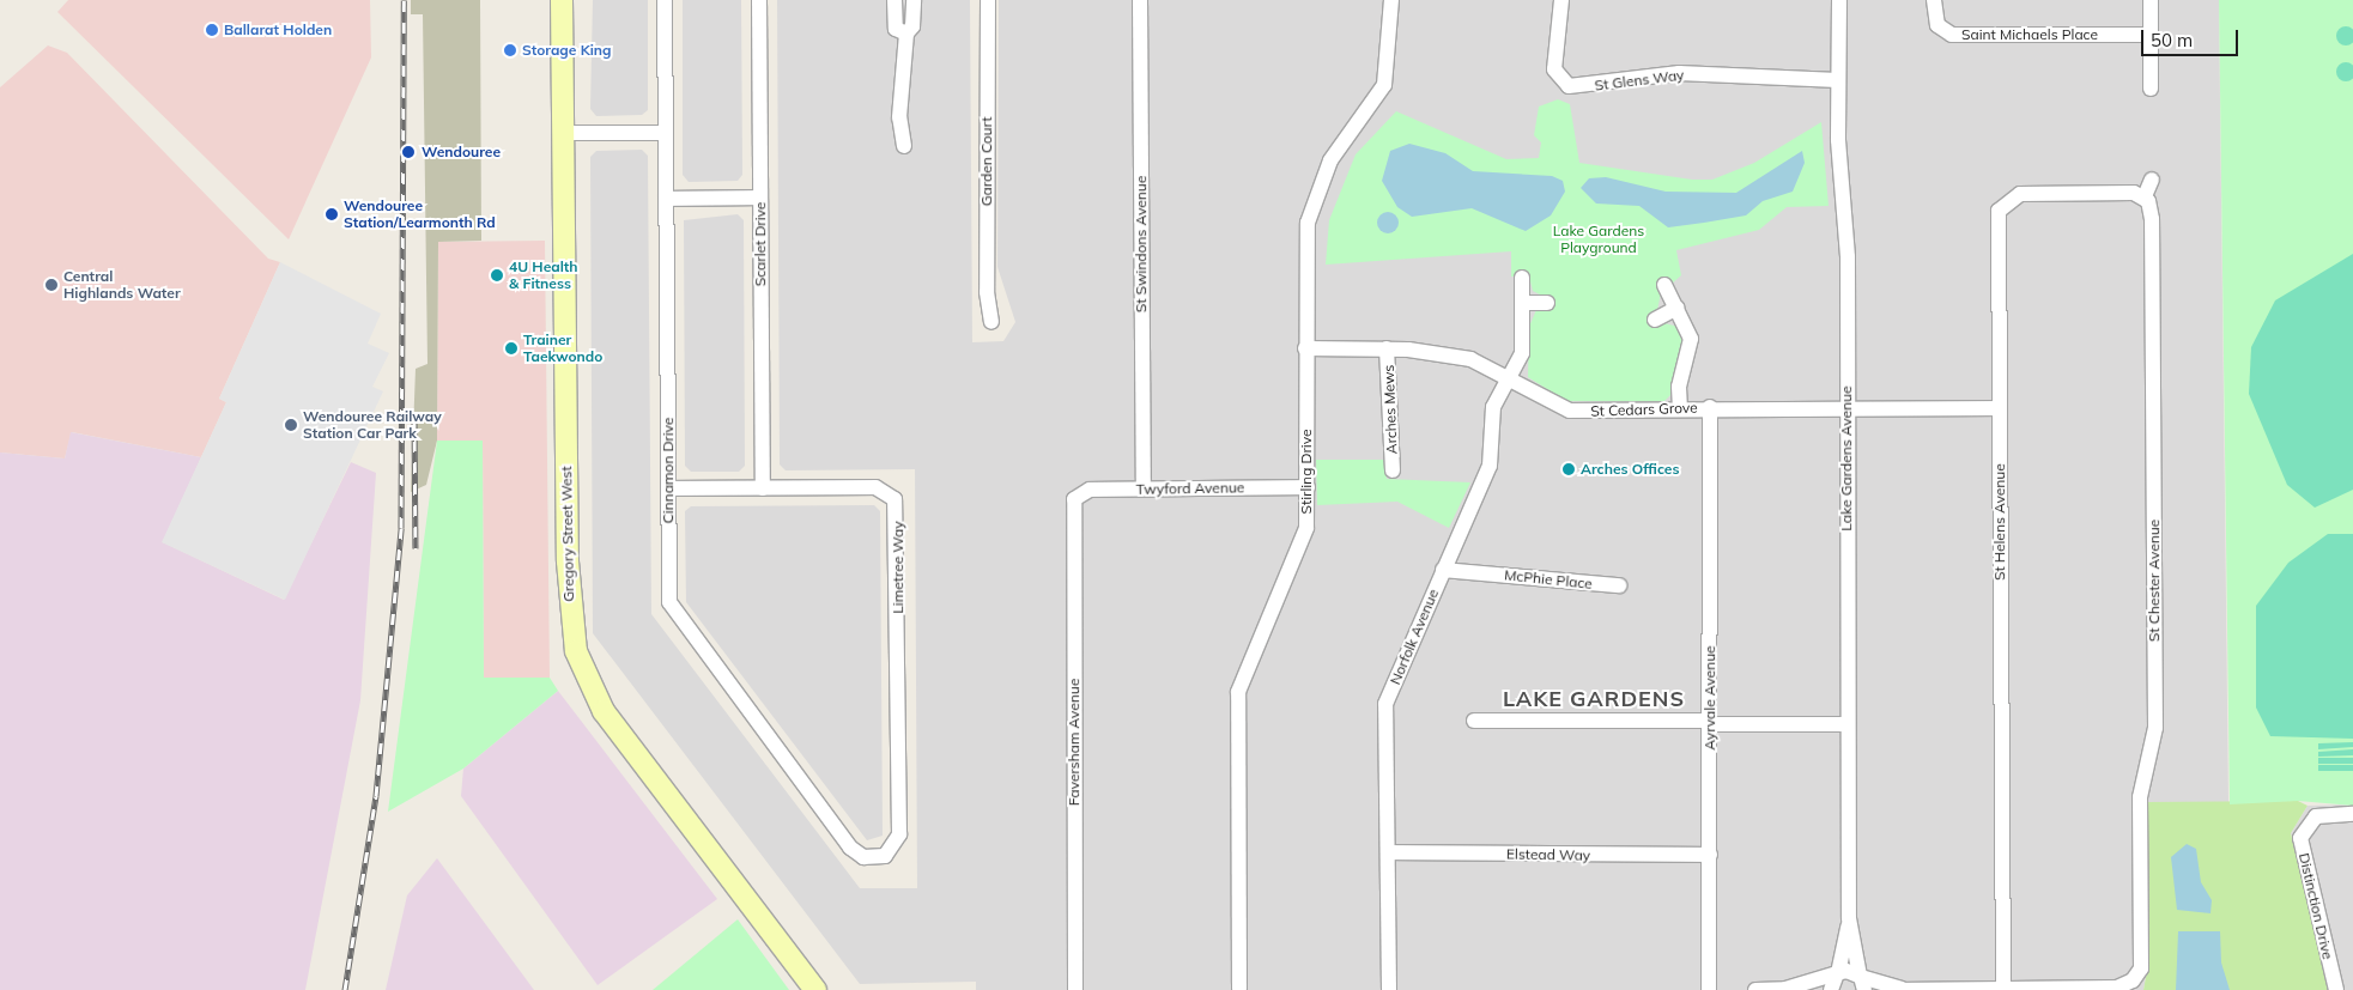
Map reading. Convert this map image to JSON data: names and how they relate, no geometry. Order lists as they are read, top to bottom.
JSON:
{
  "streets": {
    "main road": ["Gregory Street West"],
    "street": [
      "Saint Michaels Place",
      "St Glens Way",
      "Garden Court",
      "Scarlet Drive",
      "St Swindons Avenue",
      "Arches Mews",
      "St Cedars Grove",
      "Lake Gardens Avenue",
      "Cinnamon Drive",
      "Stirling Drive",
      "Twyford Avenue",
      "St Helens Avenue",
      "Limetree Way",
      "McPhie Place",
      "St Chester Avenue",
      "Norfolk Avenue",
      "Ayrvale Avenue",
      "Faversham Avenue",
      "Elstead Way",
      "Distinction Drive"
    ]
  },
  "crossings": [
    ["St Glens Way", "Lake Gardens Avenue"],
    ["Scarlet Drive", "Limetree Way"],
    ["St Swindons Avenue", "Twyford Avenue"],
    ["Arches Mews", "St Cedars Grove"],
    ["St Cedars Grove", "Lake Gardens Avenue"],
    ["St Cedars Grove", "Stirling Drive"],
    ["St Cedars Grove", "St Helens Avenue"],
    ["St Cedars Grove", "Norfolk Avenue"],
    ["St Cedars Grove", "Ayrvale Avenue"],
    ["Cinnamon Drive", "Limetree Way"],
    ["Stirling Drive", "Twyford Avenue"],
    ["Twyford Avenue", "Faversham Avenue"],
    ["St Helens Avenue", "St Chester Avenue"],
    ["McPhie Place", "Norfolk Avenue"],
    ["Norfolk Avenue", "Elstead Way"],
    ["Ayrvale Avenue", "Elstead Way"]
  ],
  "districts": ["LAKE GARDENS"],
  "parks": ["Lake Gardens Playground"],
  "places": [
    "Ballarat Holden",
    "Storage King",
    "Wendouree",
    "Wendouree Station/Learmonth Rd",
    "4U Health & Fitness",
    "Central Highlands Water",
    "Trainer Taekwondo",
    "Wendouree Railway Station Car Park",
    "Arches Offices"
  ],
  "scale_bar": "50 m"
}
